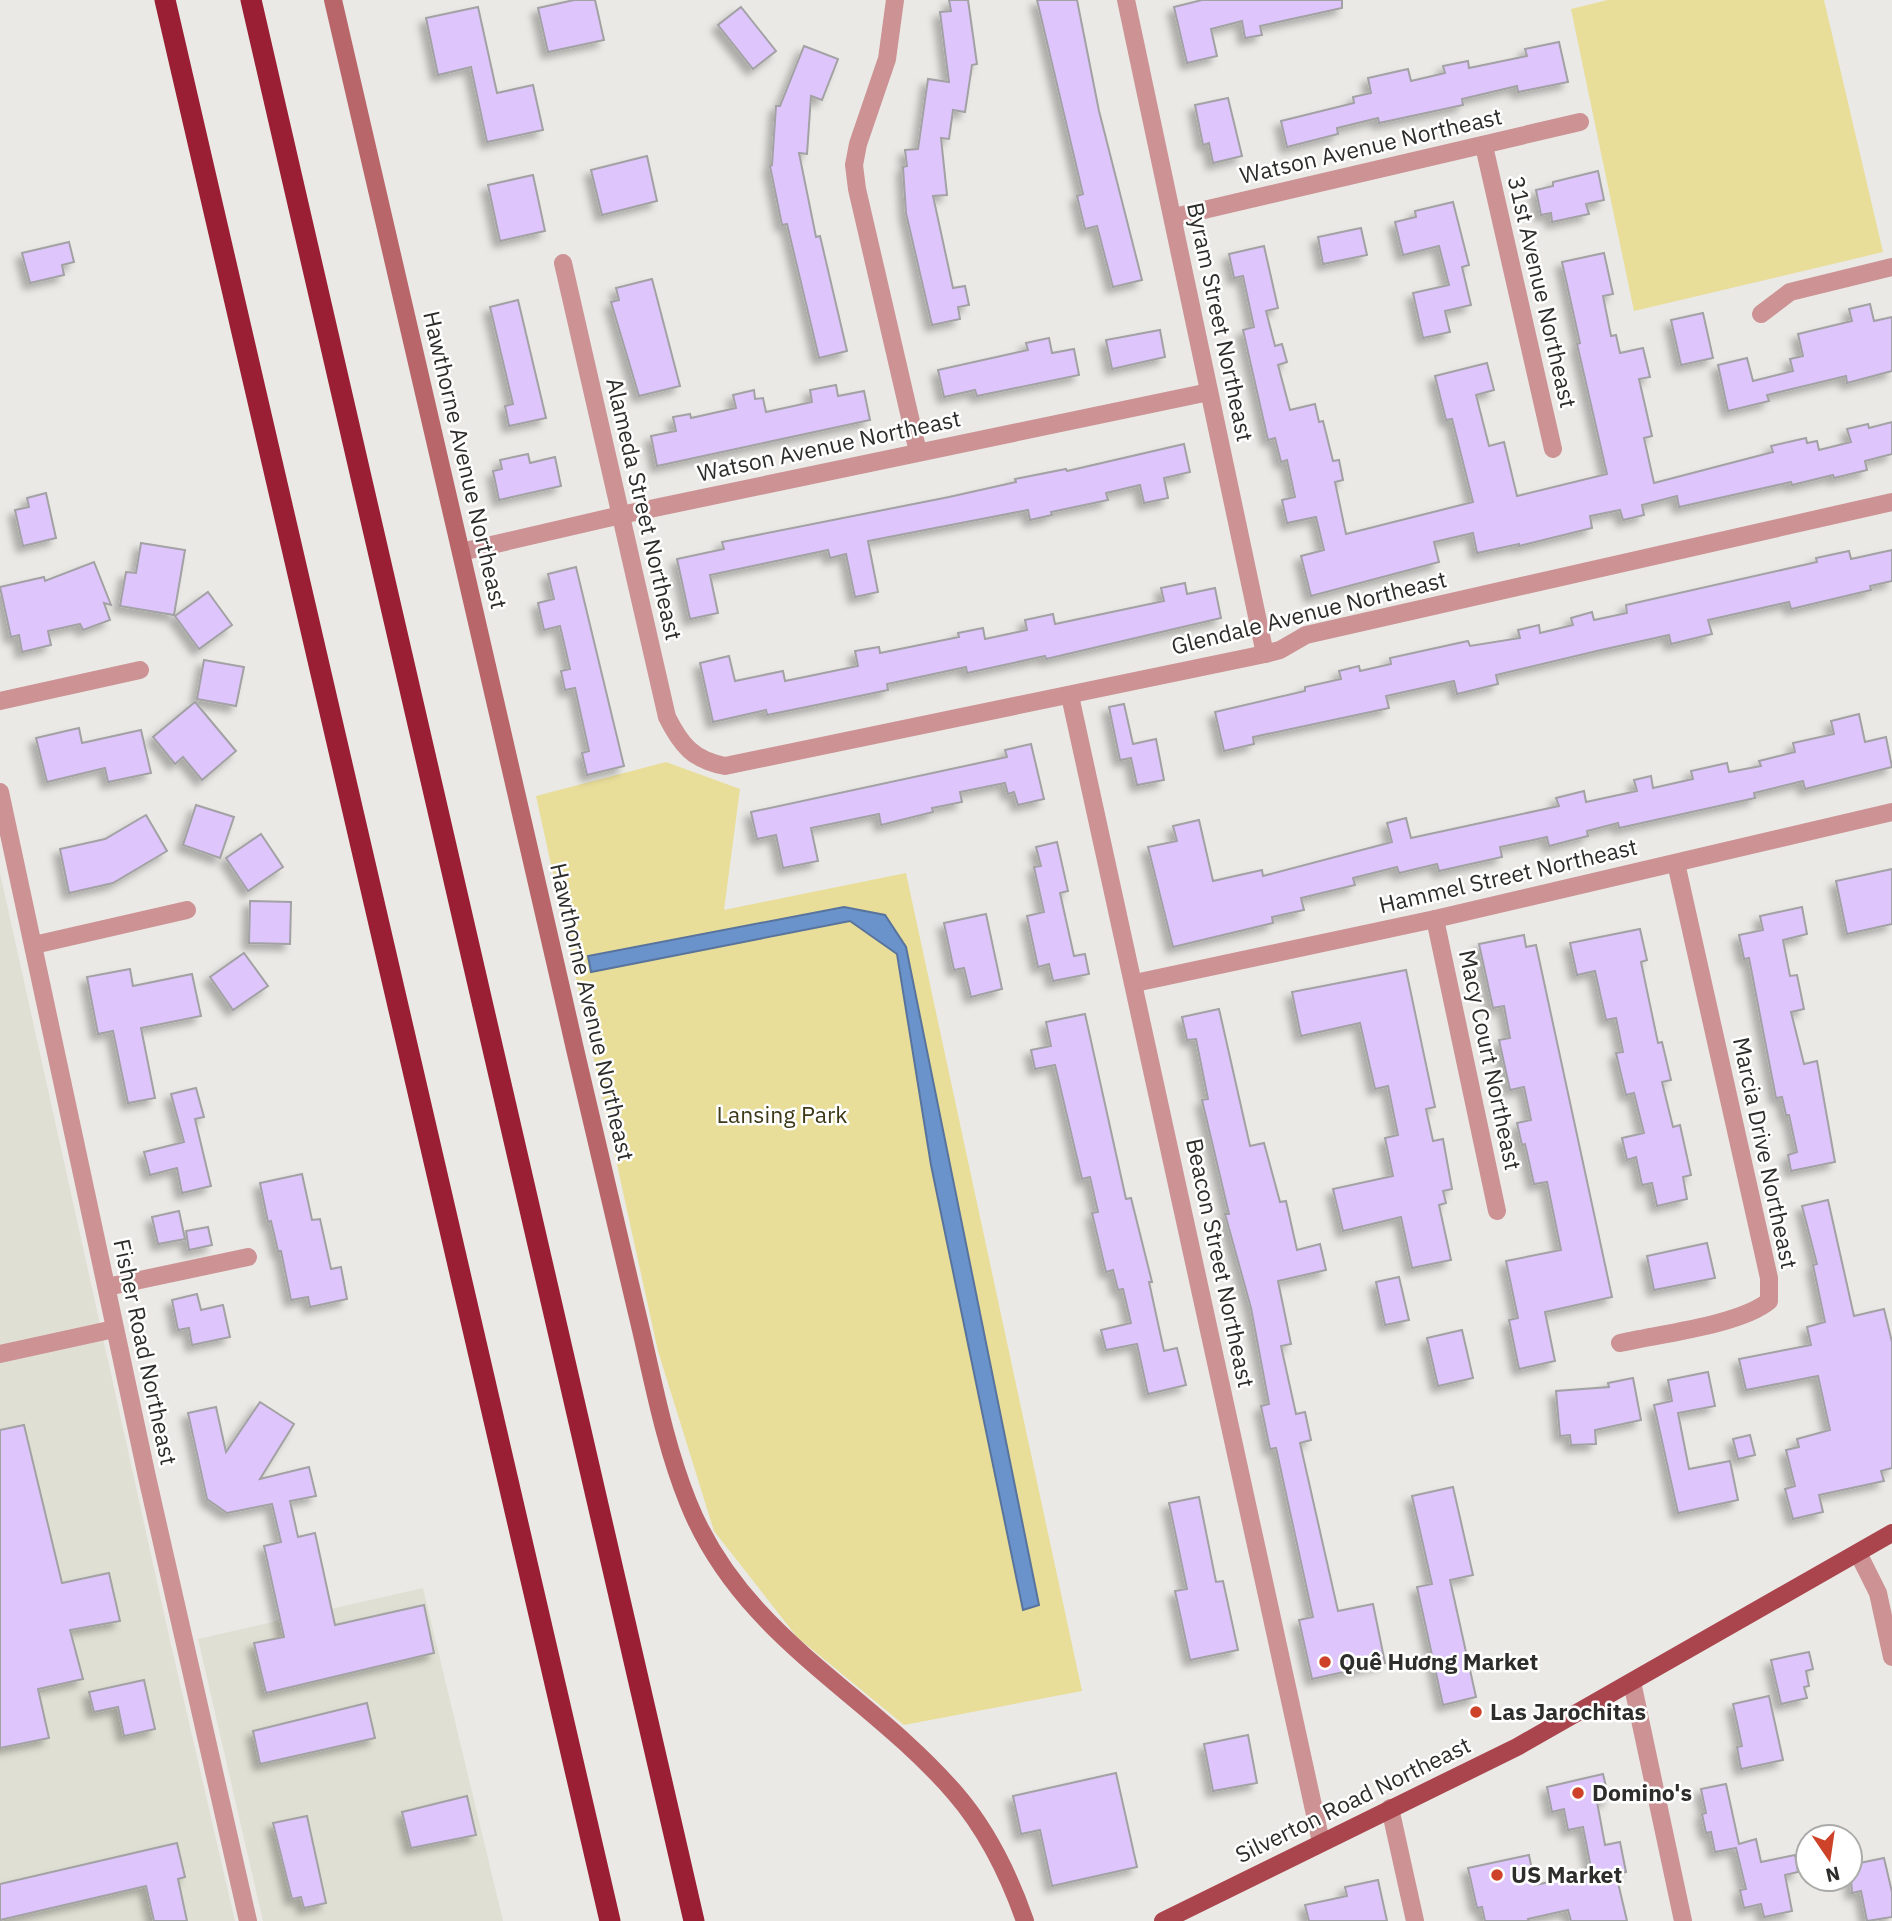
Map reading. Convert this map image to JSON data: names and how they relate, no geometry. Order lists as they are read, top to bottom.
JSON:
{
  "streets": {
    "main road": ["Hawthorne Avenue Northeast", "Silverton Road Northeast"],
    "street": [
      "Watson Avenue Northeast",
      "31st Avenue Northeast",
      "Byram Street Northeast",
      "Alameda Street Northeast",
      "Glendale Avenue Northeast",
      "Hammel Street Northeast",
      "Macy Court Northeast",
      "Marcia Drive Northeast",
      "Beacon Street Northeast",
      "Fisher Road Northeast"
    ]
  },
  "crossings": [
    ["Watson Avenue Northeast", "31st Avenue Northeast"],
    ["Watson Avenue Northeast", "Byram Street Northeast"],
    ["Watson Avenue Northeast", "Hawthorne Avenue Northeast"],
    ["Watson Avenue Northeast", "Alameda Street Northeast"],
    ["Byram Street Northeast", "Glendale Avenue Northeast"],
    ["Alameda Street Northeast", "Glendale Avenue Northeast"],
    ["Glendale Avenue Northeast", "Beacon Street Northeast"],
    ["Hammel Street Northeast", "Macy Court Northeast"],
    ["Hammel Street Northeast", "Marcia Drive Northeast"],
    ["Hammel Street Northeast", "Beacon Street Northeast"],
    ["Beacon Street Northeast", "Silverton Road Northeast"]
  ],
  "parks": ["Lansing Park"],
  "places": [
    "Quê Hương Market",
    "Las Jarochitas",
    "Domino's",
    "US Market"
  ],
  "north": "bottom"
}
